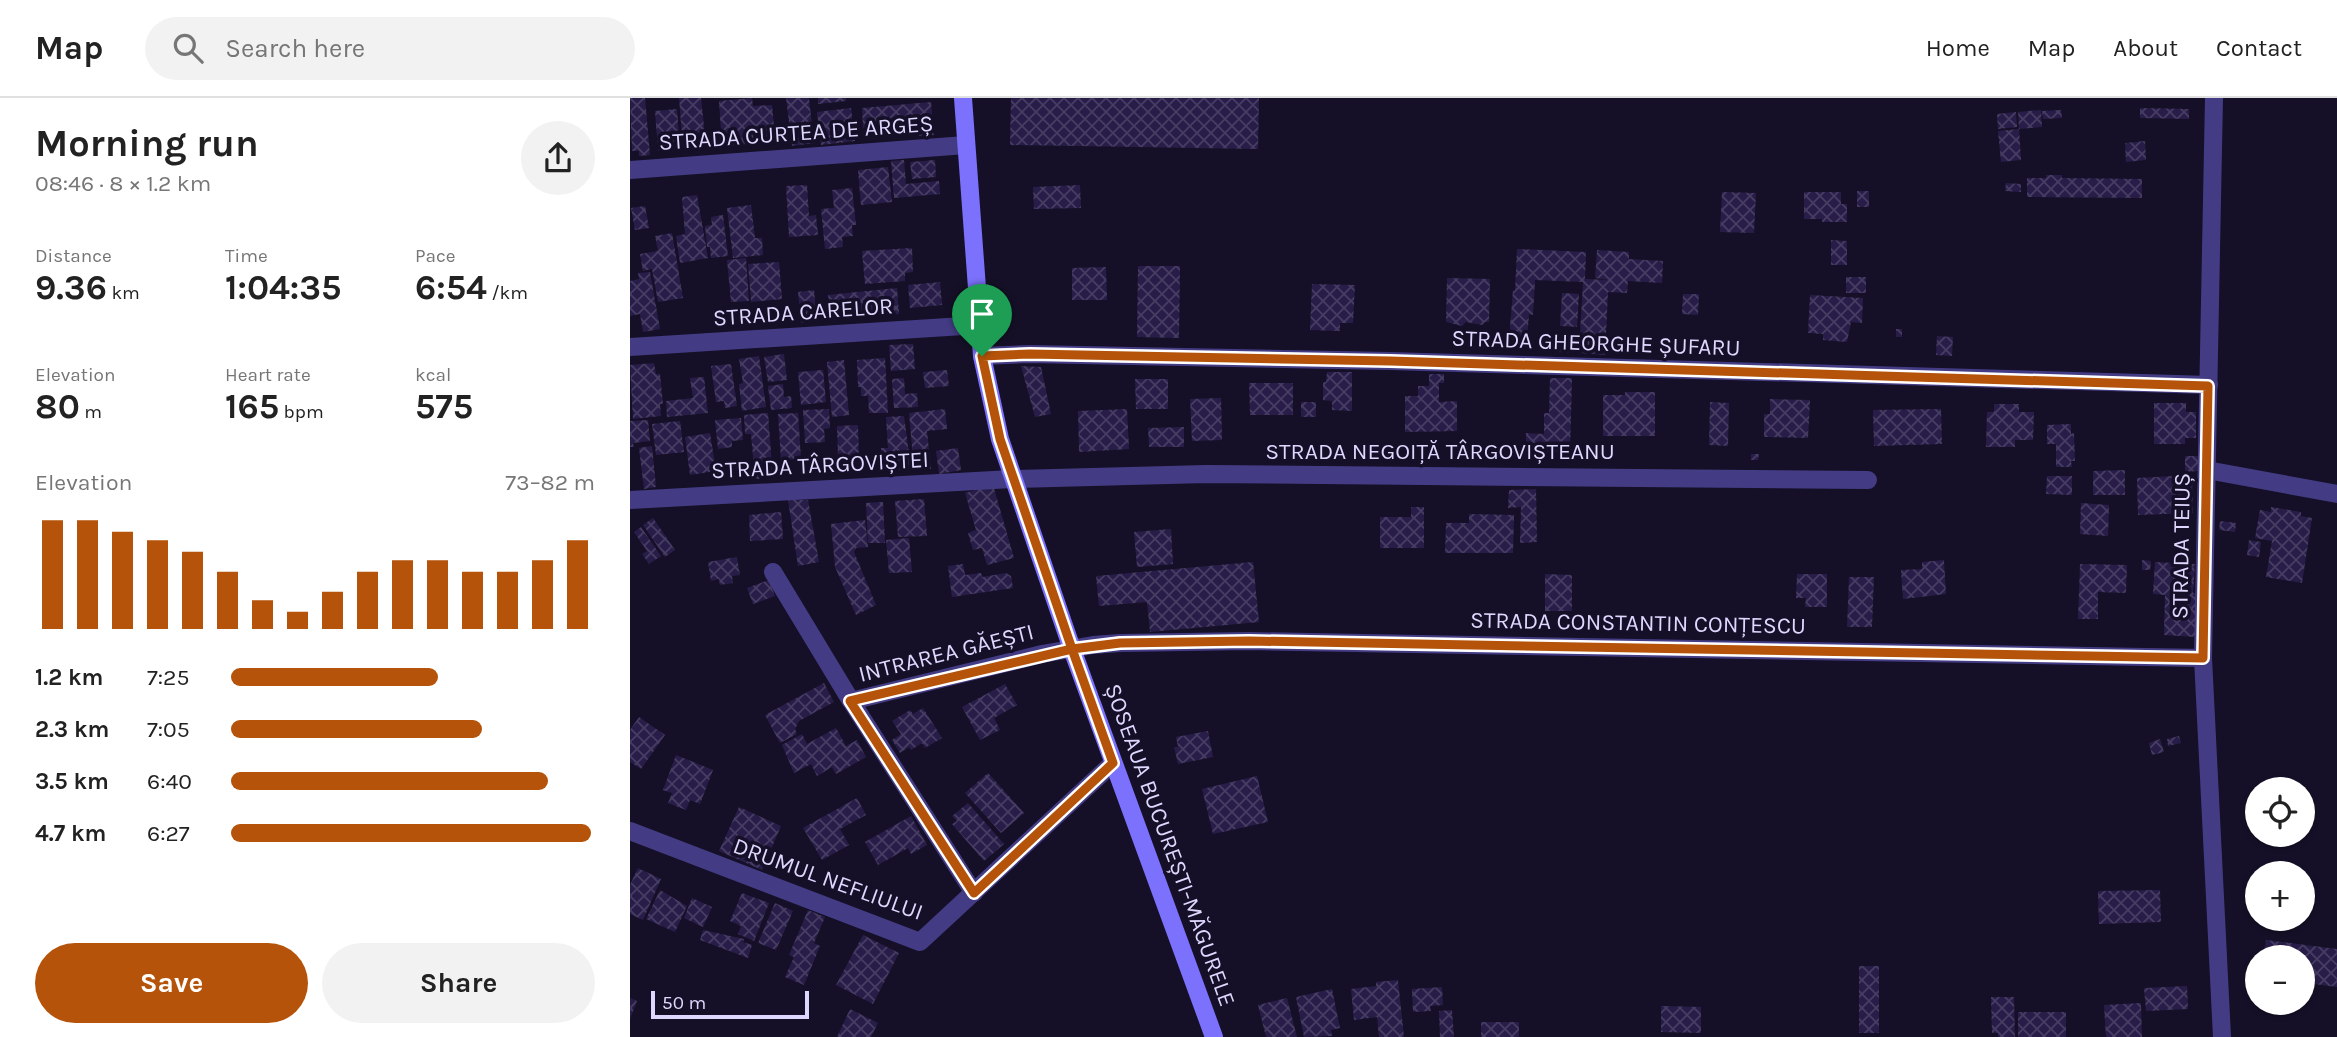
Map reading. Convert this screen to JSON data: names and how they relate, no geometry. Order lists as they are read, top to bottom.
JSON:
{
  "streets": {
    "main road": ["ȘOSEAUA BUCUREȘTI-MĂGURELE"],
    "street": [
      "STRADA CURTEA DE ARGEȘ",
      "STRADA CARELOR",
      "STRADA GHEORGHE ȘUFARU",
      "STRADA NEGOIȚĂ TÂRGOVIȘTEANU",
      "STRADA TÂRGOVIȘTEI",
      "STRADA TEIUȘ",
      "STRADA CONSTANTIN CONȚESCU",
      "INTRAREA GĂEȘTI",
      "DRUMUL NEFLIULUI"
    ]
  },
  "crossings": [
    ["STRADA CURTEA DE ARGEȘ", "ȘOSEAUA BUCUREȘTI-MĂGURELE"],
    ["STRADA CARELOR", "ȘOSEAUA BUCUREȘTI-MĂGURELE"],
    ["STRADA GHEORGHE ȘUFARU", "STRADA TEIUȘ"],
    ["STRADA GHEORGHE ȘUFARU", "ȘOSEAUA BUCUREȘTI-MĂGURELE"],
    ["STRADA NEGOIȚĂ TÂRGOVIȘTEANU", "STRADA TÂRGOVIȘTEI"],
    ["STRADA NEGOIȚĂ TÂRGOVIȘTEANU", "ȘOSEAUA BUCUREȘTI-MĂGURELE"],
    ["STRADA TÂRGOVIȘTEI", "ȘOSEAUA BUCUREȘTI-MĂGURELE"],
    ["STRADA TEIUȘ", "STRADA CONSTANTIN CONȚESCU"],
    ["STRADA CONSTANTIN CONȚESCU", "INTRAREA GĂEȘTI"],
    ["STRADA CONSTANTIN CONȚESCU", "ȘOSEAUA BUCUREȘTI-MĂGURELE"],
    ["INTRAREA GĂEȘTI", "ȘOSEAUA BUCUREȘTI-MĂGURELE"],
    ["INTRAREA GĂEȘTI", "DRUMUL NEFLIULUI"],
    ["ȘOSEAUA BUCUREȘTI-MĂGURELE", "DRUMUL NEFLIULUI"]
  ],
  "scale_bar": "50 m",
  "page": {
    "header": "Map",
    "search": "Search here",
    "nav": [
      "Home",
      "Map",
      "About",
      "Contact"
    ],
    "heading": ["Morning run", "08:46 · 8 × 1.2 km"],
    "stats": [
      ["Distance", "9.36 km"],
      ["Time", "1:04:35"],
      ["Pace", "6:54 /km"],
      ["Elevation", "80 m"],
      ["Heart rate", "165 bpm"],
      ["kcal", "575"]
    ],
    "chart": ["Elevation", "73–82 m"],
    "list": [
      {
        "name": "1.2 km",
        "note": "7:25"
      },
      {
        "name": "2.3 km",
        "note": "7:05"
      },
      {
        "name": "3.5 km",
        "note": "6:40"
      },
      {
        "name": "4.7 km",
        "note": "6:27"
      }
    ],
    "map_buttons": ["+", "−"],
    "buttons": ["Save", "Share"],
    "scale": "50 m"
  }
}
